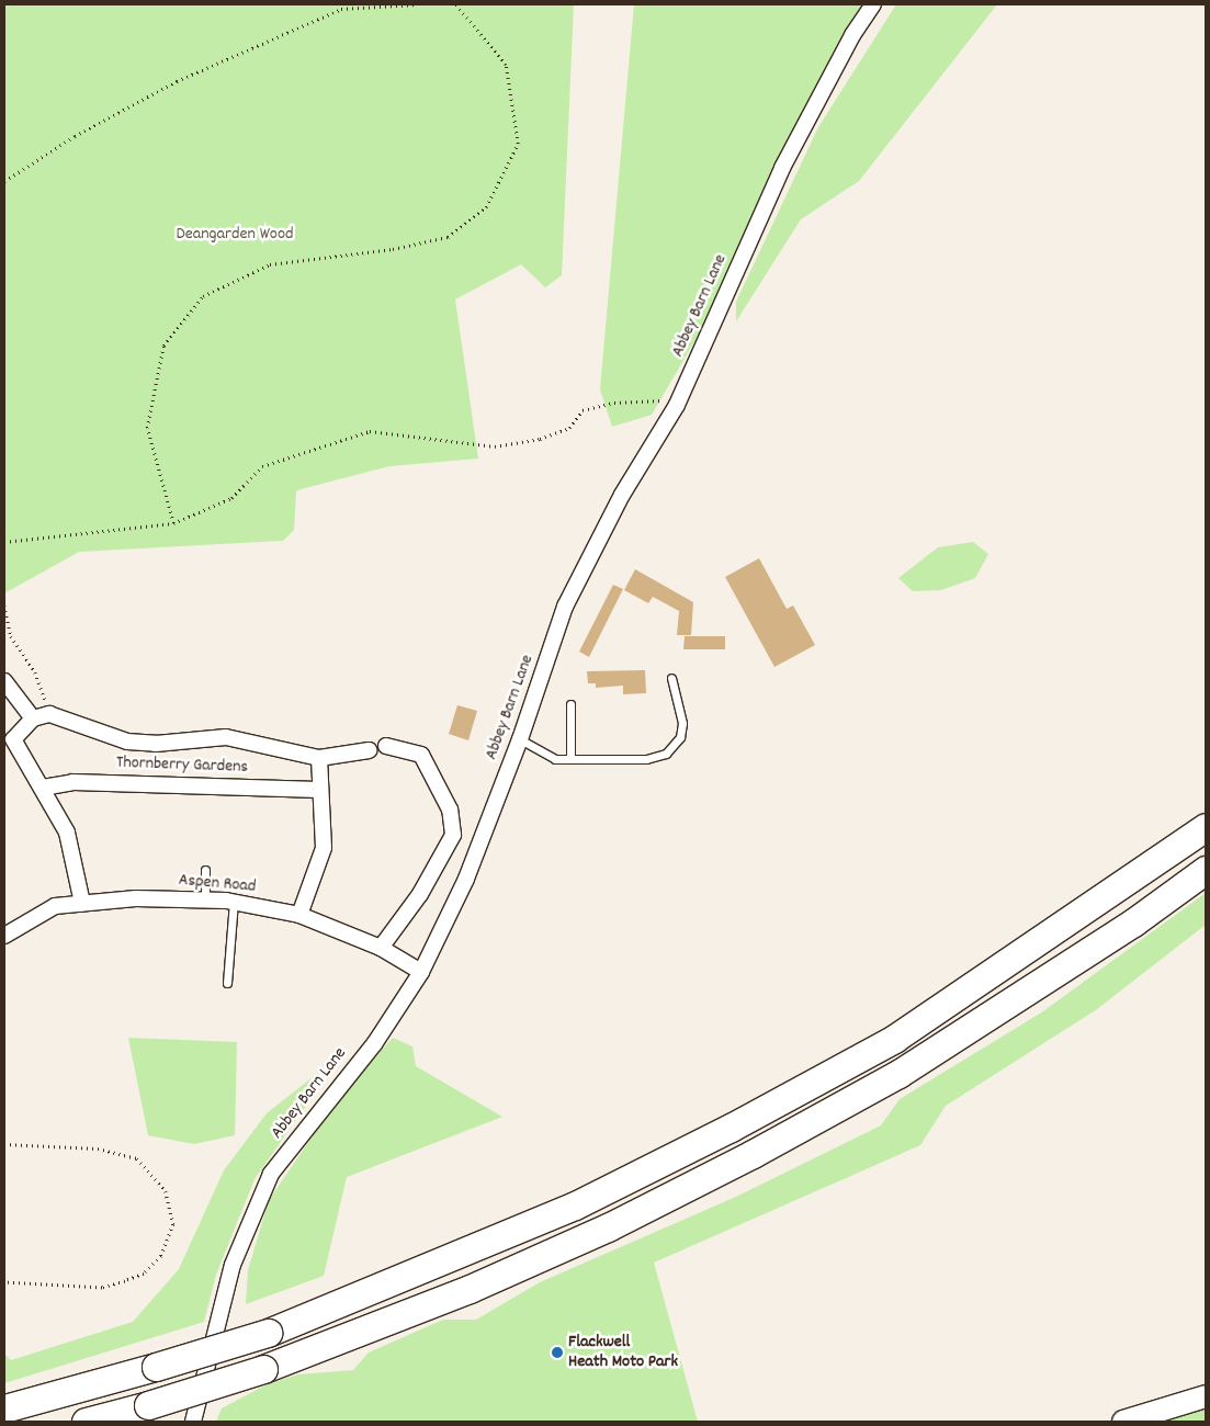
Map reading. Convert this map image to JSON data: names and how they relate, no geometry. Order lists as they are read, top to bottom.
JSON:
{
  "streets": {
    "street": ["Abbey Barn Lane", "Thornberry Gardens", "Aspen Road"]
  },
  "crossings": [
    ["Abbey Barn Lane", "Aspen Road"]
  ],
  "parks": ["Deangarden Wood"],
  "places": ["Flackwell Heath Moto Park"]
}
